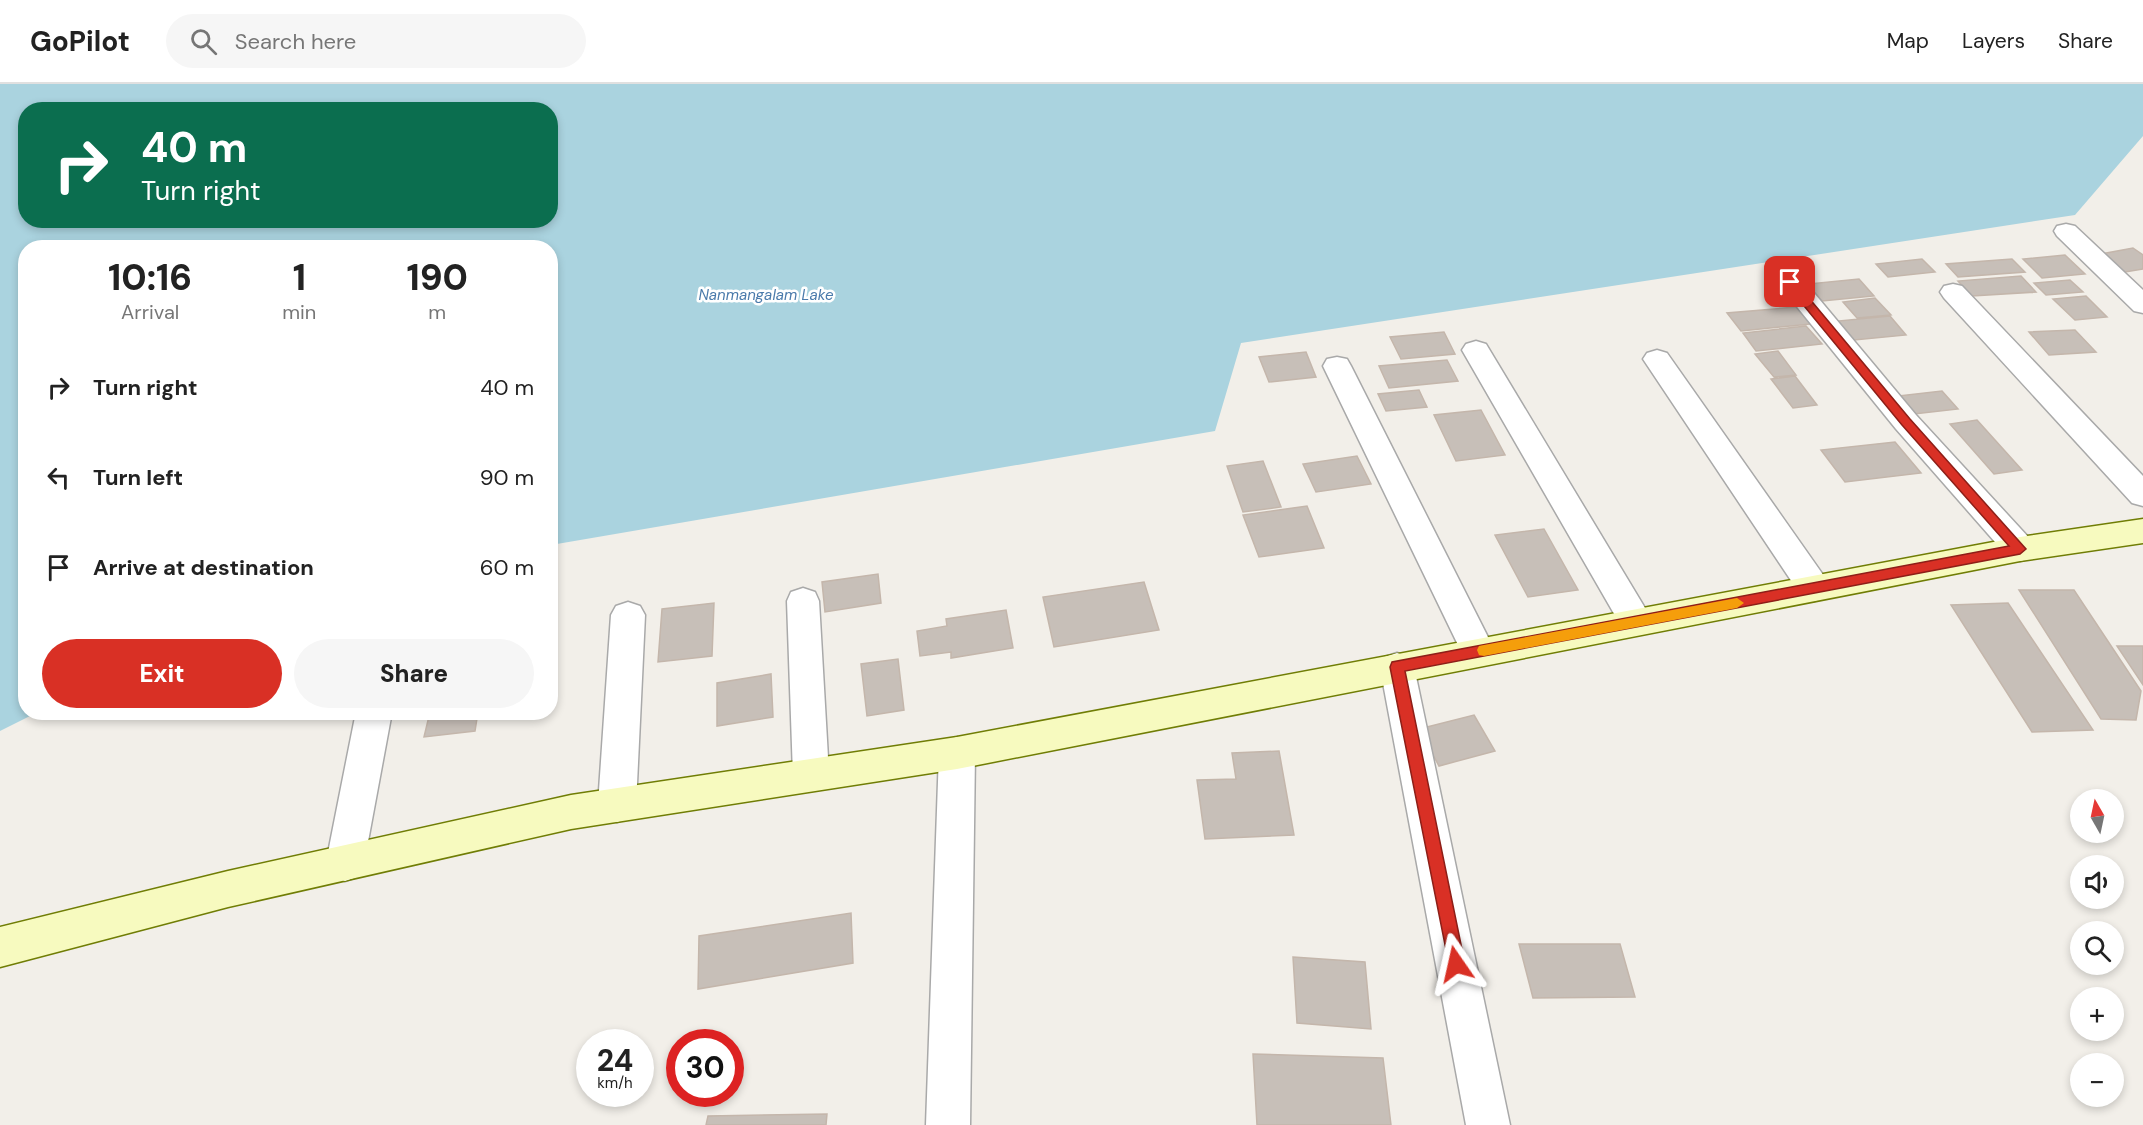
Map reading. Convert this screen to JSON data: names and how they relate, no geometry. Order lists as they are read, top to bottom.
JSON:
{
  "water": ["Nanmangalam Lake"],
  "north": "top",
  "page": {
    "header": "GoPilot",
    "search": "Search here",
    "nav": ["Map", "Layers", "Share"],
    "turn": ["40 m", "Turn right"],
    "eta": [
      "10:16",
      "Arrival",
      "1",
      "min",
      "190",
      "m"
    ],
    "list": [
      {
        "name": "Turn right",
        "value": "40 m"
      },
      {
        "name": "Turn left",
        "value": "90 m"
      },
      {
        "name": "Arrive at destination",
        "value": "60 m"
      }
    ],
    "buttons": ["Exit", "Share"],
    "map_buttons": ["+", "−"],
    "speed": "24 km/h",
    "limit": "30"
  }
}
